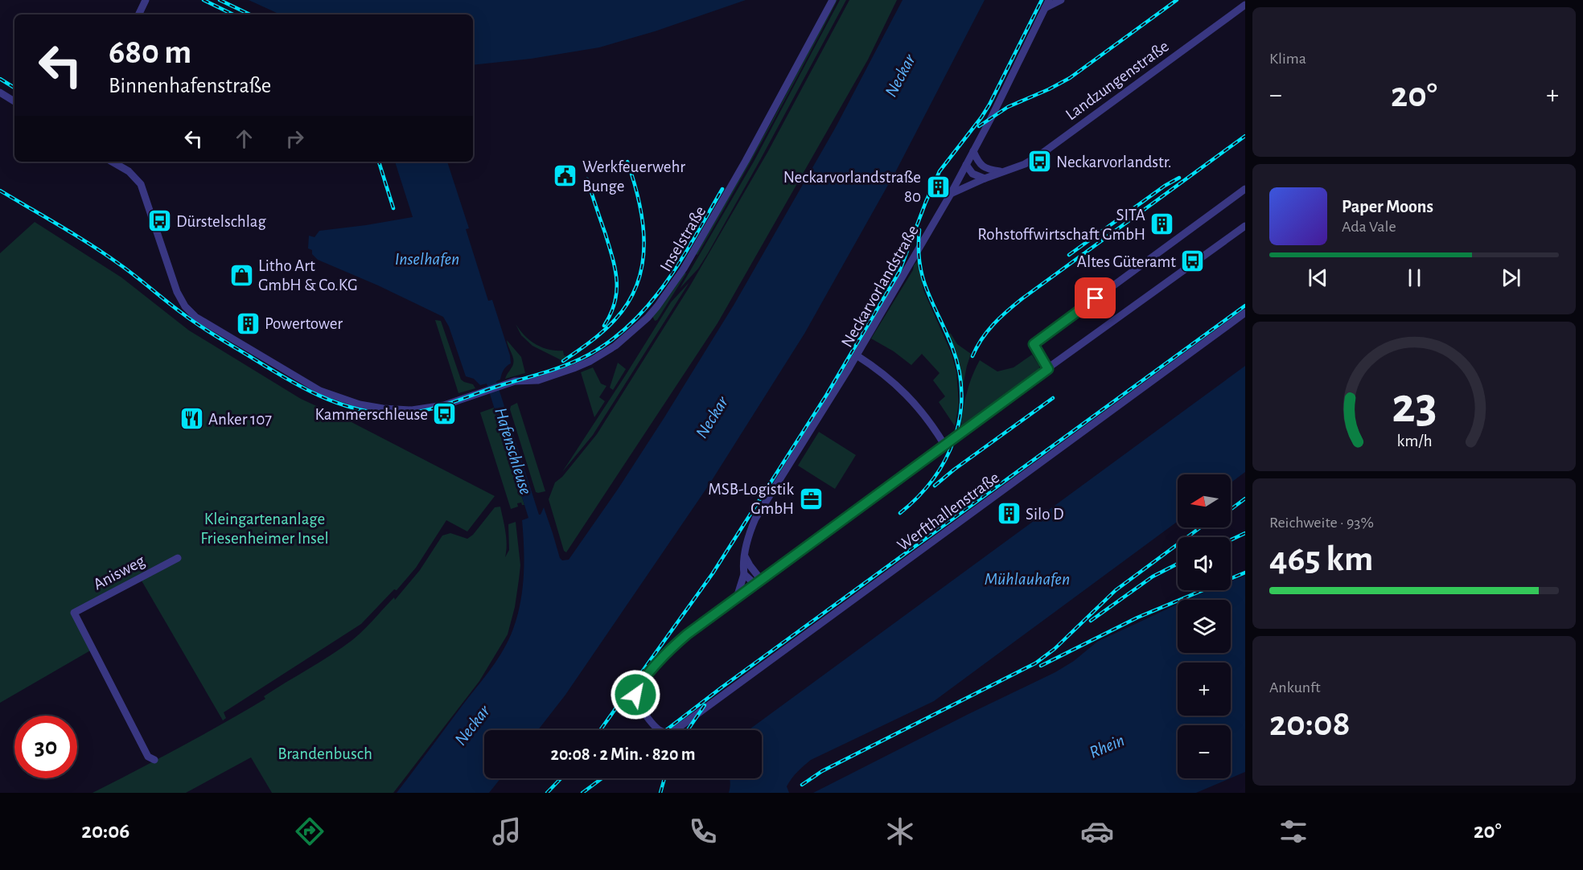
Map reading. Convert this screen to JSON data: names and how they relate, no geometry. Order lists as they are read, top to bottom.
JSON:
{
  "streets": {
    "street": [
      "Landzungenstraße",
      "Inselstraße",
      "Neckarvorlandstraße",
      "Werfthallenstraße",
      "Anisweg"
    ]
  },
  "crossings": [
    ["Landzungenstraße", "Neckarvorlandstraße"],
    ["Neckarvorlandstraße", "Werfthallenstraße"]
  ],
  "water": [
    "Neckar",
    "Inselhafen",
    "Hafenschleuse",
    "Mühlauhafen",
    "Rhein"
  ],
  "parks": ["Kleingartenanlage Friesenheimer Insel", "Brandenbusch"],
  "places": {
    "bus stop": [
      "Neckarvorlandstr.",
      "Dürstelschlag",
      "Altes Güteramt",
      "Kammerschleuse"
    ],
    "public building": ["Werkfeuerwehr Bunge"],
    "building": [
      "Neckarvorlandstraße 80",
      "SITA Rohstoffwirtschaft GmbH",
      "Powertower",
      "Silo D"
    ],
    "shop": ["Litho Art GmbH & Co.KG"],
    "restaurant": ["Anker 107"],
    "office": ["MSB-Logistik GmbH"]
  },
  "north": "left",
  "page": {
    "tile": [
      "Klima",
      ["Reichweite · 93%", "465 km"],
      ["Ankunft", "20:08"]
    ],
    "turn": ["680 m", "Binnenhafenstraße"],
    "heat": ["−", "20°", "+"],
    "song": ["Paper Moons", "Ada Vale"],
    "map_buttons": ["+", "−"],
    "limit": "30",
    "trip": "20:08 · 2 Min. · 820 m",
    "tabs": ["20:06", "20°"],
    "gauge": ["23", "km/h"]
  }
}
